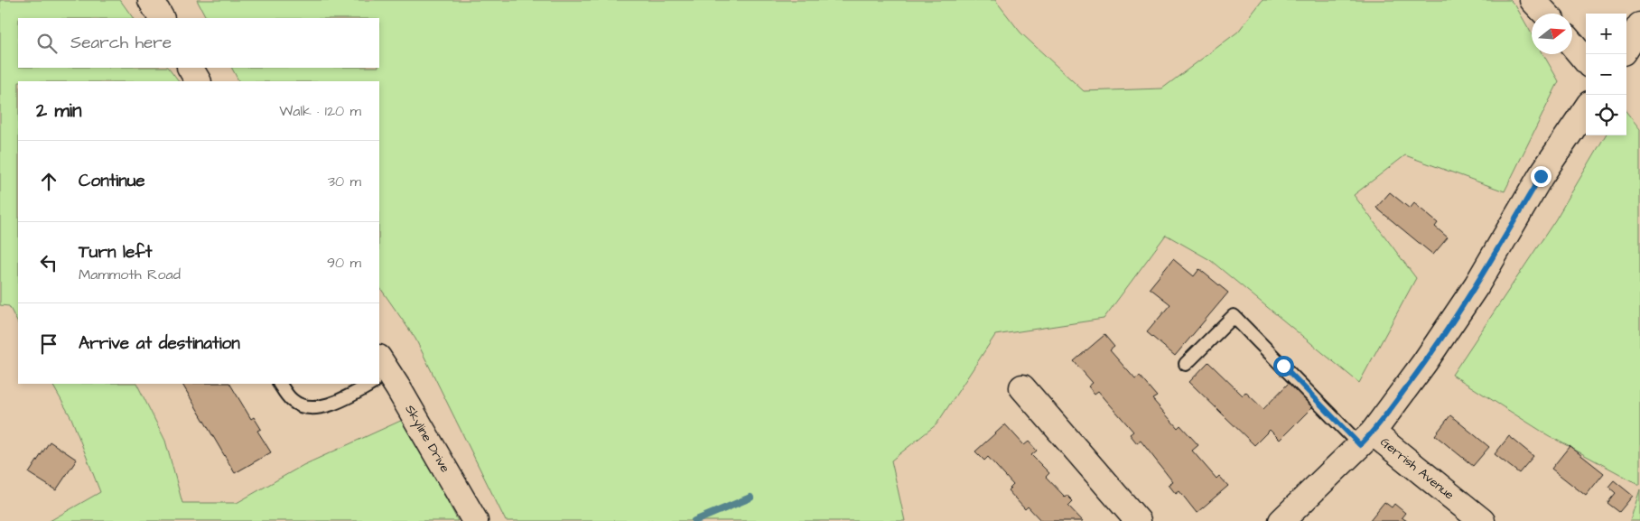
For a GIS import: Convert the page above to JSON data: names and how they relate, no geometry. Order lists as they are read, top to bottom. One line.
{"streets":{"street":["Skyline Drive","Gerrish Avenue"]},"north":"right","page":{"map_buttons":["+","−"],"search":"Search here","heading":["2 min","Walk · 120 m"],"list":[["Continue","30 m"],["Turn left","Mammoth Road","90 m"],"Arrive at destination"]}}
